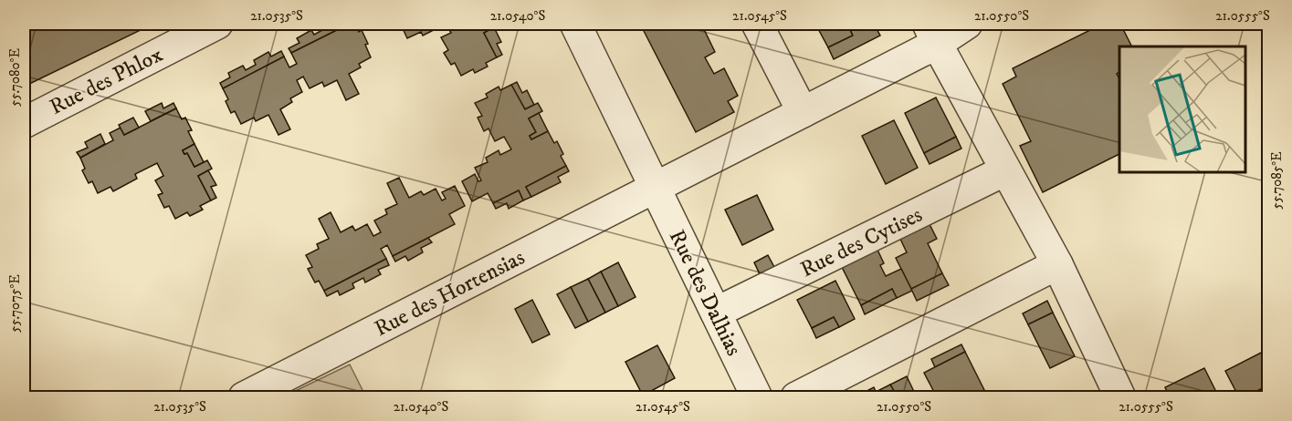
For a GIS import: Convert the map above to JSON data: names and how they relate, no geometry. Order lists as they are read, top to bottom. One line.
{"streets":{"street":["Rue des Phlox","Rue des Cytises","Rue des Hortensias","Rue des Dalhias"]},"crossings":[["Rue des Cytises","Rue des Dalhias"],["Rue des Hortensias","Rue des Dalhias"]],"coordinates":["21.0535°S","21.0540°S","21.0545°S","21.0550°S","21.0555°S","55.7080°E","55.7085°E","55.7075°E"]}
